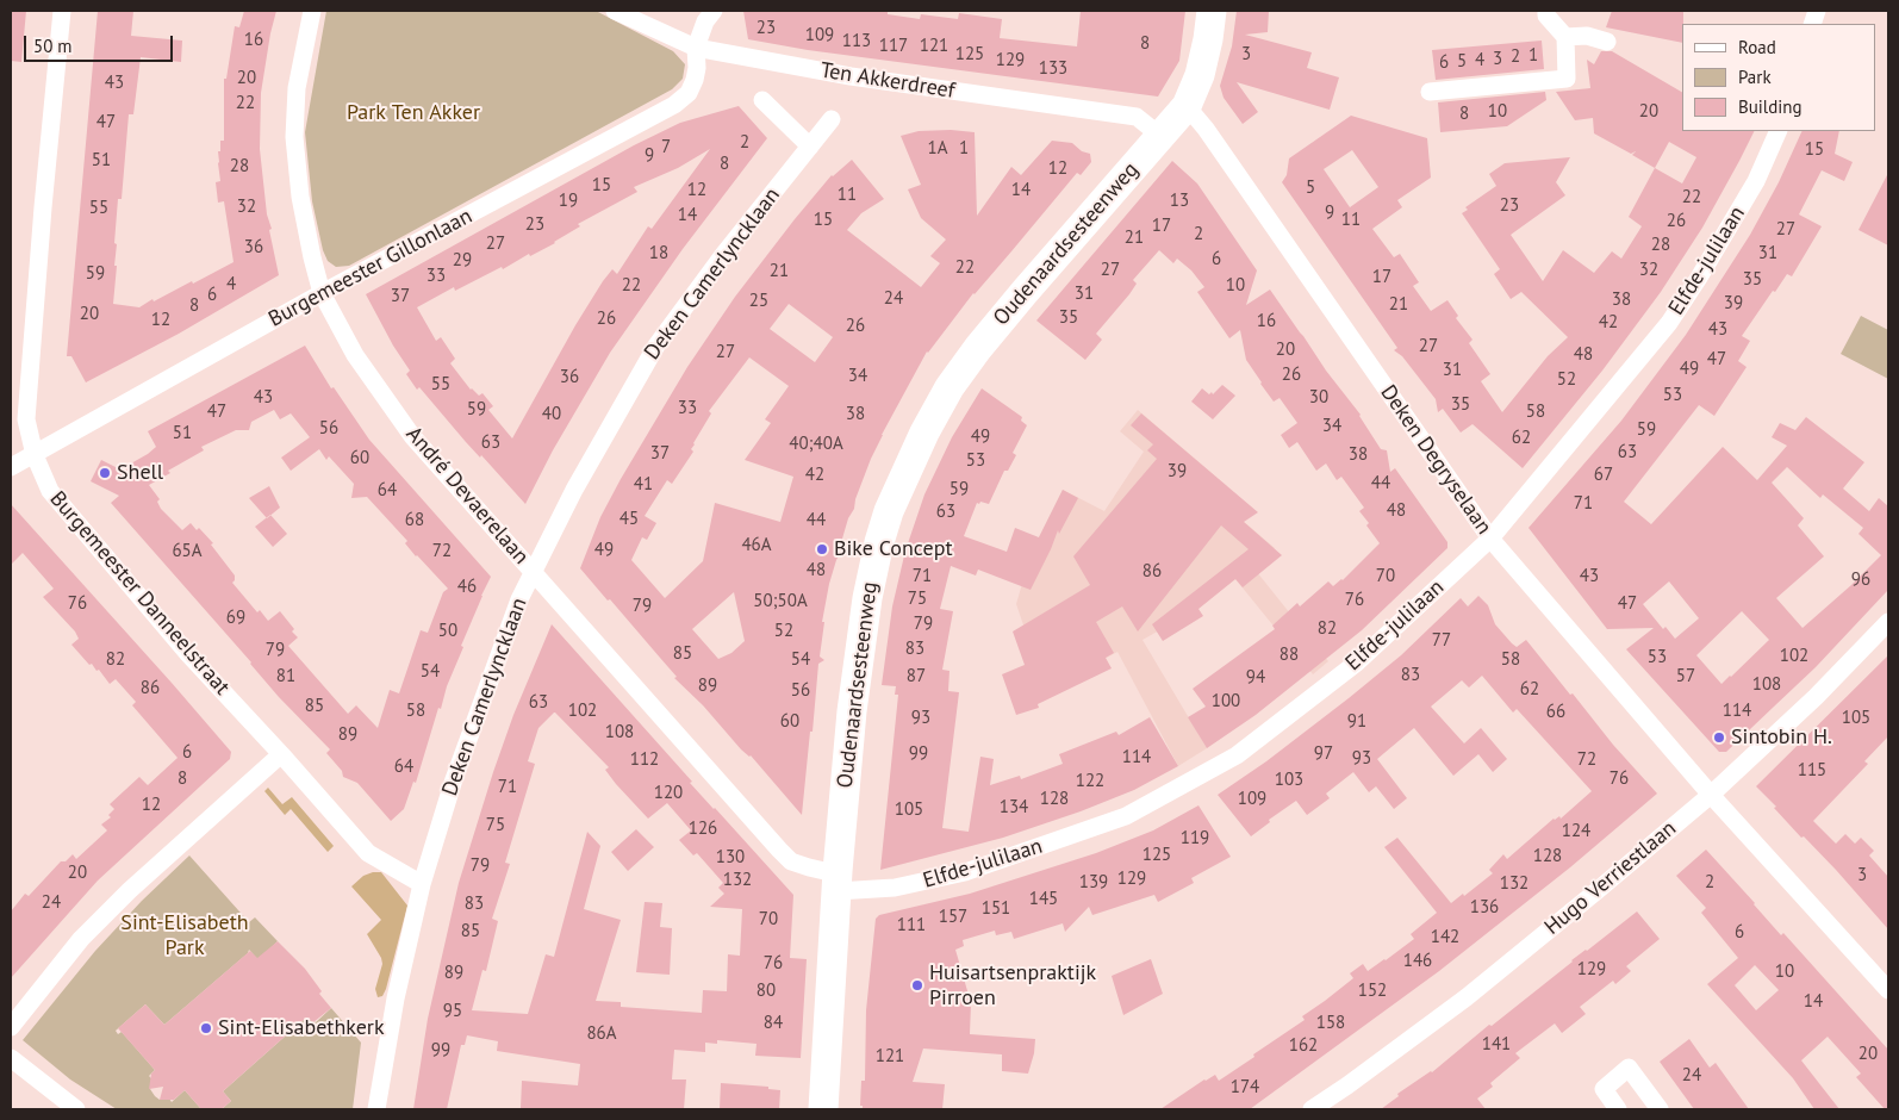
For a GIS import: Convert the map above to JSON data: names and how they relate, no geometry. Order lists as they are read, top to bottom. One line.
{"streets":{"main road":["Oudenaardsesteenweg"],"street":["Ten Akkerdreef","Elfde-julilaan","Burgemeester Gillonlaan","Deken Camerlyncklaan","Deken Degryselaan","André Devaerelaan","Burgemeester Danneelstraat","Hugo Verriestlaan"]},"crossings":[["Ten Akkerdreef","Oudenaardsesteenweg"],["Ten Akkerdreef","Burgemeester Gillonlaan"],["Oudenaardsesteenweg","Elfde-julilaan"],["Oudenaardsesteenweg","Deken Degryselaan"],["Oudenaardsesteenweg","André Devaerelaan"],["Elfde-julilaan","Deken Degryselaan"],["Elfde-julilaan","André Devaerelaan"],["Burgemeester Gillonlaan","André Devaerelaan"],["Burgemeester Gillonlaan","Burgemeester Danneelstraat"],["Deken Camerlyncklaan","André Devaerelaan"],["Deken Camerlyncklaan","Burgemeester Danneelstraat"],["Deken Degryselaan","Hugo Verriestlaan"]],"parks":["Park Ten Akker","Sint-Elisabeth Park"],"places":["Shell","Bike Concept","Sintobin H.","Huisartsenpraktijk Pirroen","Sint-Elisabethkerk"],"house_numbers":["23","109","16","113","8","117","121","125","3","1","2","3","129","4","5","6","133","20","43","22","10","20","8","47","2","7","1A","1","15","9","51","8","28","12","15","5","12","14","11","22","19","13","23","32","55","9","14","15","11","26","23","17","27","2","21","27","28","36","18","31","6","29","22","27","32","21","59","33","17","35","4","22","10","31","6","37","24","38","25","39","21","8","20","35","26","12","16","42","26","43","27","20","27","48","47","49","31","26","34","36","52","55","53","43","30","35","33","59","47","58","40","38","34","56","59","51","49","62","63","40;40A","63","37","38","60","53","39","42","67","44","41","59","64","71","48","63","45","68","44","46A","49","65A","72","48","86","71","70","43","96","46","75","76","50;50A","76","47","79","69","79","82","50","52","77","83","79","85","88","102","53","82","54","58","54","83","81","87","57","94","108","89","86","62","56","100","63","85","58","102","114","66","93","105","60","91","108","89","6","99","97","114","93","112","72","64","115","8","76","103","122","71","120","128","109","12","134","105","75","126","124","119","125","128","130","79","20","3","129","132","139","2","132","145","24","83","136","151","157","70","111","85","6","142","146","76","129","10","89","80","152","14","95","84","158","86A","141","162","99","20","121","24","174"],"legend":["Road","Park","Building"],"scale_bar":"50 m"}
